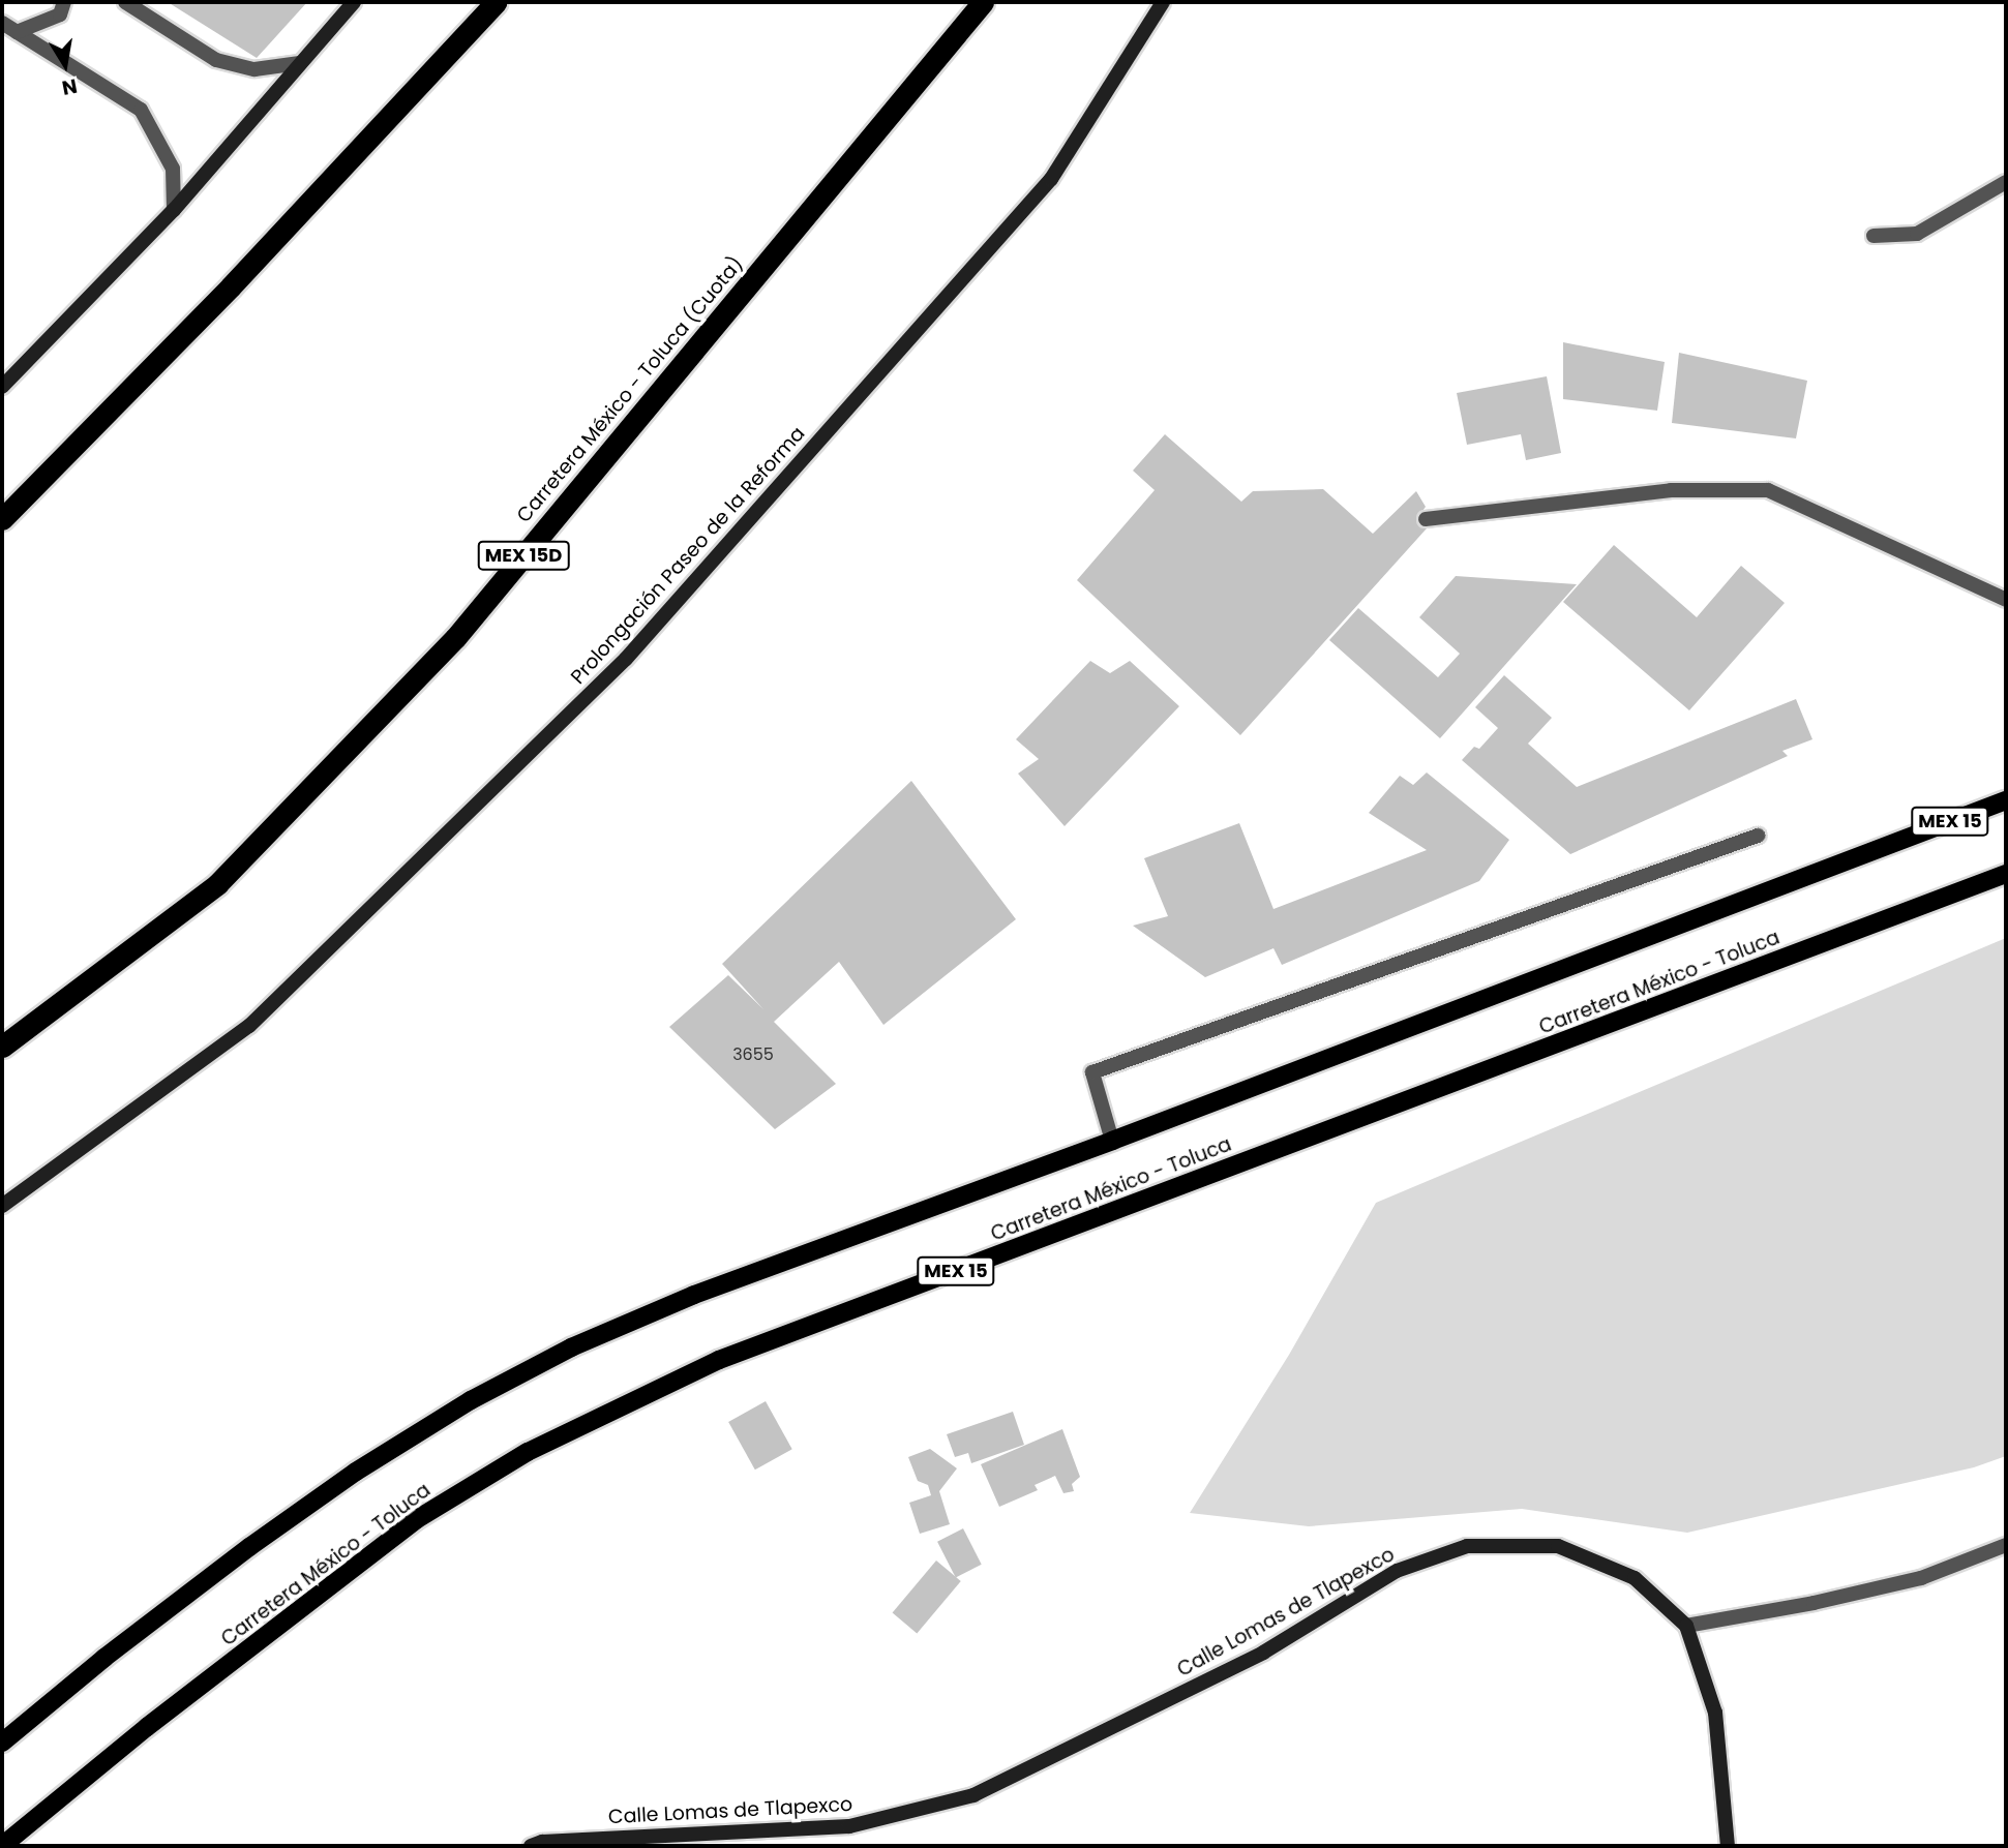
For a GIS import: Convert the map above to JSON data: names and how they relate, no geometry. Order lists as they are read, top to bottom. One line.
{"streets":{"highway":["Carretera México - Toluca (Cuota)","MEX 15D"],"main road":["Prolongación Paseo de la Reforma","MEX 15","Carretera México - Toluca","Calle Lomas de Tlapexco"]},"house_numbers":["3655"],"north":"bottom"}
